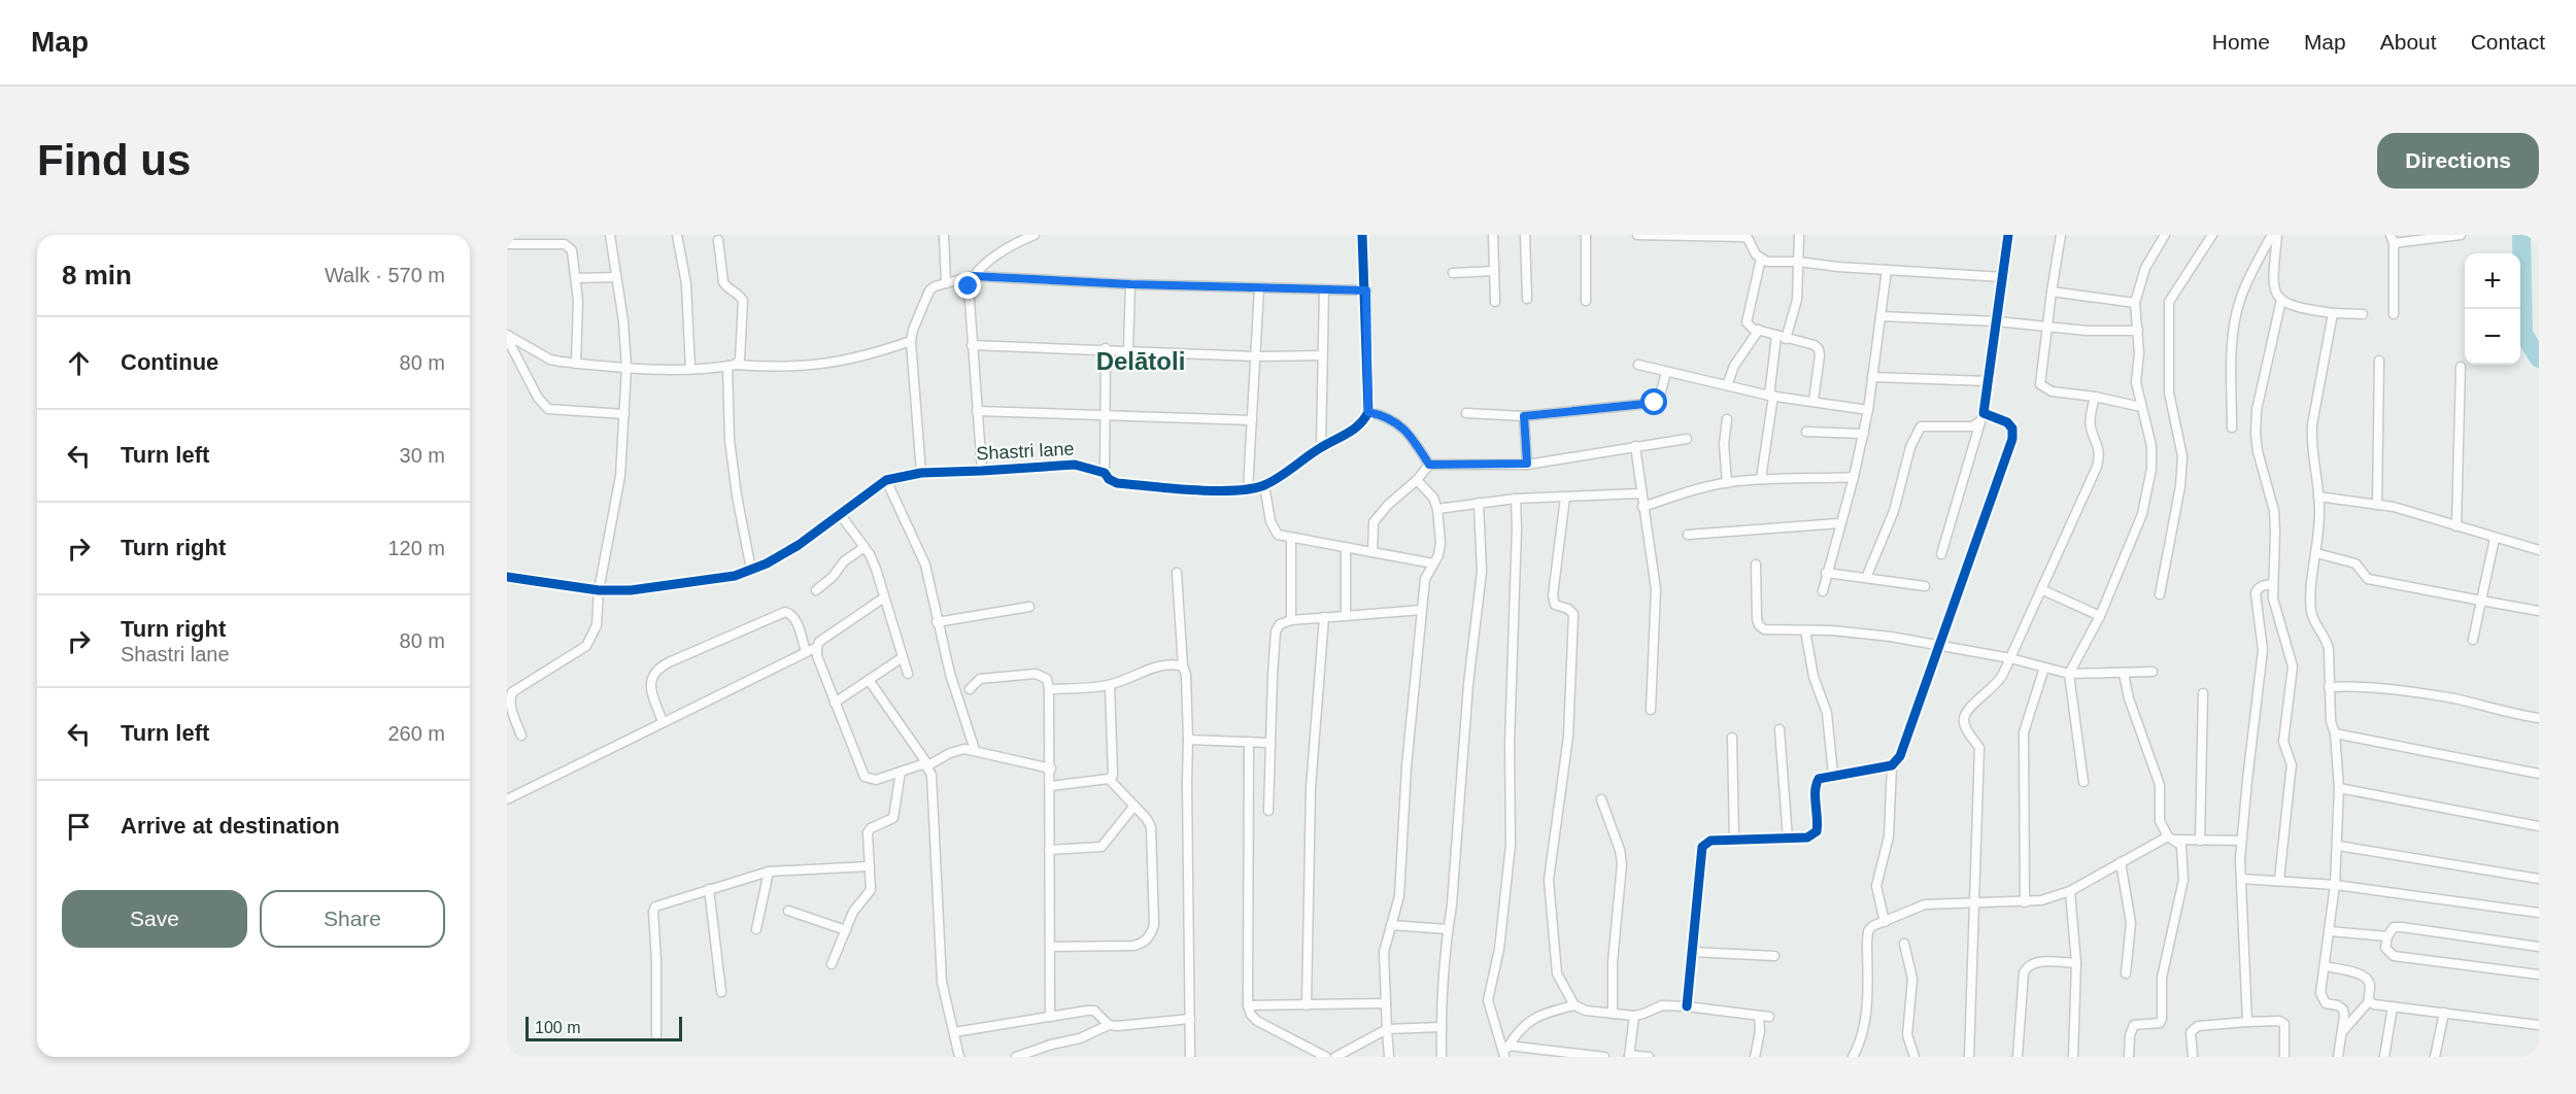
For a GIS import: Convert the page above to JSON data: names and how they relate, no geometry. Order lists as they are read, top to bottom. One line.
{"streets":{"street":["Shastri lane"]},"districts":["Delātoli"],"scale_bar":"100 m","page":{"header":"Map","nav":["Home","Map","About","Contact"],"buttons":["Directions",["Save","Share"]],"title":"Find us","heading":["8 min","Walk · 570 m"],"map_buttons":["+","−"],"list":[["Continue","80 m"],["Turn left","30 m"],["Turn right","120 m"],["Turn right","Shastri lane","80 m"],["Turn left","260 m"],"Arrive at destination"],"scale":"100 m"}}
